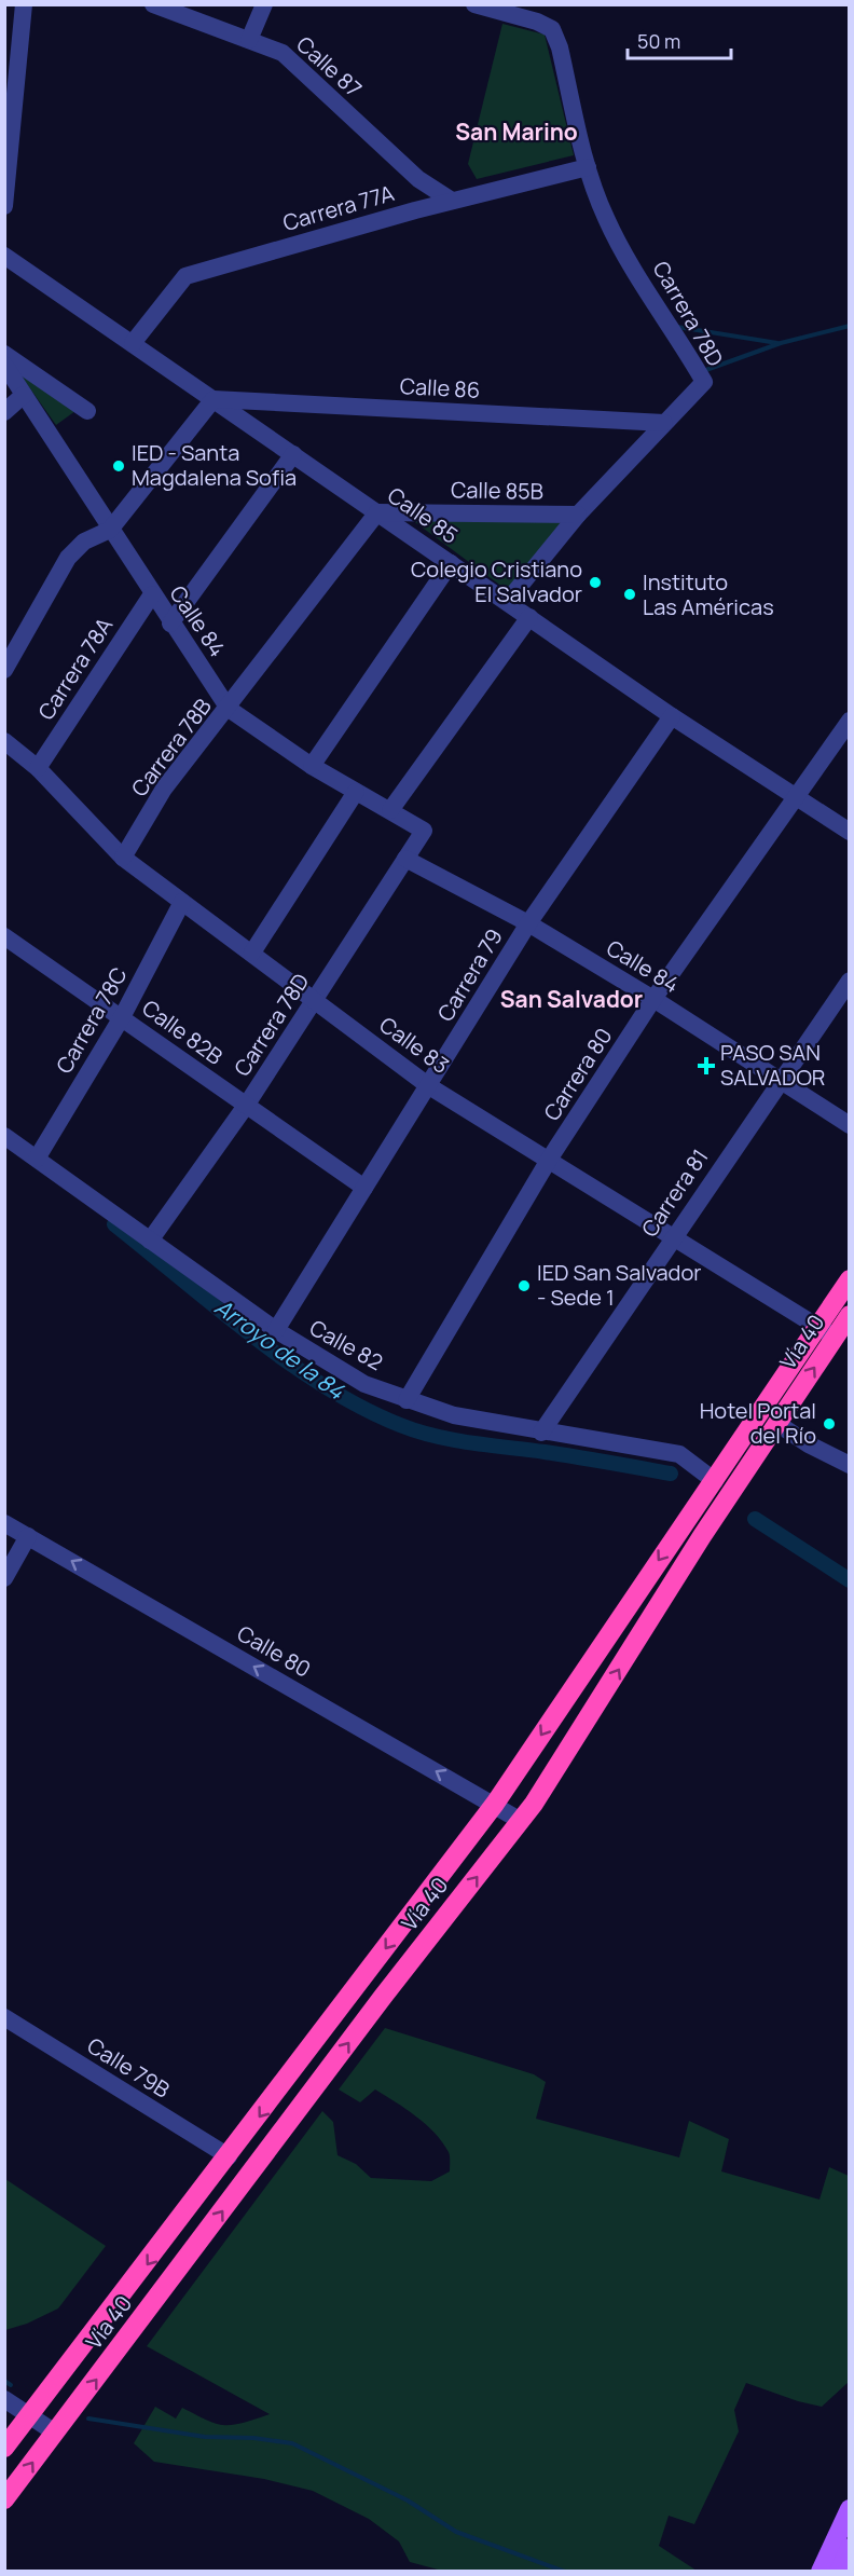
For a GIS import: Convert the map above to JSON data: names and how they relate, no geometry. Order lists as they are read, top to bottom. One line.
{"streets":{"highway":["Vía 40"],"street":["Calle 87","Carrera 77A","Carrera 78D","Calle 86","Calle 85B","Calle 85","Calle 84","Carrera 78A","Carrera 78B","Carrera 79","Carrera 78C","Calle 82B","Calle 83","Carrera 80","Carrera 81","Calle 82","Calle 80","Calle 79B"]},"crossings":[["Calle 87","Carrera 77A"],["Carrera 77A","Carrera 78D"],["Carrera 77A","Calle 85"],["Carrera 78D","Calle 86"],["Carrera 78D","Calle 85B"],["Carrera 78D","Calle 85"],["Carrera 78D","Calle 84"],["Carrera 78D","Calle 82B"],["Carrera 78D","Calle 83"],["Carrera 78D","Calle 82"],["Calle 86","Calle 85"],["Calle 85B","Calle 85"],["Calle 85B","Carrera 78B"],["Calle 85","Carrera 78B"],["Calle 85","Carrera 79"],["Calle 85","Carrera 80"],["Calle 84","Carrera 78A"],["Calle 84","Carrera 78B"],["Calle 84","Carrera 79"],["Calle 84","Carrera 80"],["Calle 84","Carrera 81"],["Carrera 78A","Calle 83"],["Carrera 78B","Calle 83"],["Carrera 79","Calle 82B"],["Carrera 79","Calle 83"],["Carrera 79","Calle 82"],["Carrera 78C","Calle 82B"],["Carrera 78C","Calle 83"],["Carrera 78C","Calle 82"],["Calle 83","Carrera 80"],["Calle 83","Carrera 81"],["Calle 83","Vía 40"],["Carrera 80","Calle 82"],["Carrera 81","Calle 82"],["Vía 40","Calle 82"],["Vía 40","Calle 80"],["Vía 40","Calle 79B"]],"one_way":["Calle 80"],"districts":["San Marino","San Salvador"],"water":["Arroyo de la 84"],"places":{"other":["IED - Santa Magdalena Sofia","Colegio Cristiano El Salvador","Instituto Las Américas","IED San Salvador - Sede 1","Hotel Portal del Río"],"health":["PASO SAN SALVADOR"]},"scale_bar":"50 m"}
